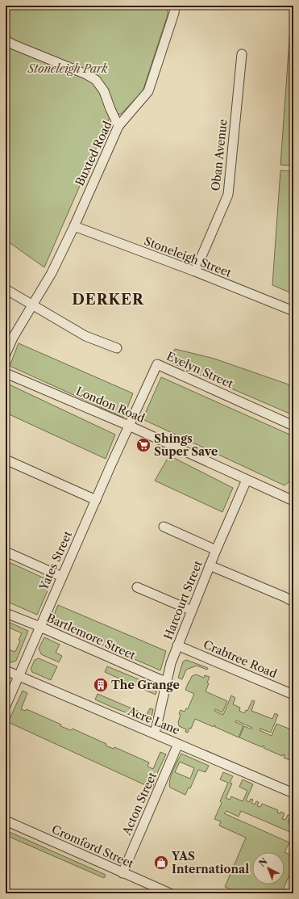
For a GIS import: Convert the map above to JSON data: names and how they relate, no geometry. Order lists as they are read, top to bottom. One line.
{"streets":{"street":["Buxted Road","Oban Avenue","Stoneleigh Street","Evelyn Street","London Road","Yates Street","Harcourt Street","Bartlemore Street","Crabtree Road","Acre Lane","Acton Street","Cromford Street"]},"crossings":[["Buxted Road","Stoneleigh Street"],["Oban Avenue","Stoneleigh Street"],["Evelyn Street","London Road"],["Evelyn Street","Yates Street"],["London Road","Yates Street"],["London Road","Harcourt Street"],["Yates Street","Bartlemore Street"],["Yates Street","Acre Lane"],["Harcourt Street","Bartlemore Street"],["Harcourt Street","Crabtree Road"],["Harcourt Street","Acre Lane"],["Acre Lane","Acton Street"],["Acton Street","Cromford Street"]],"districts":["DERKER"],"parks":["Stoneleigh Park"],"places":{"supermarket":["Shings Super Save"],"building":["The Grange"],"shop":["YAS International"]},"north":"top left"}
